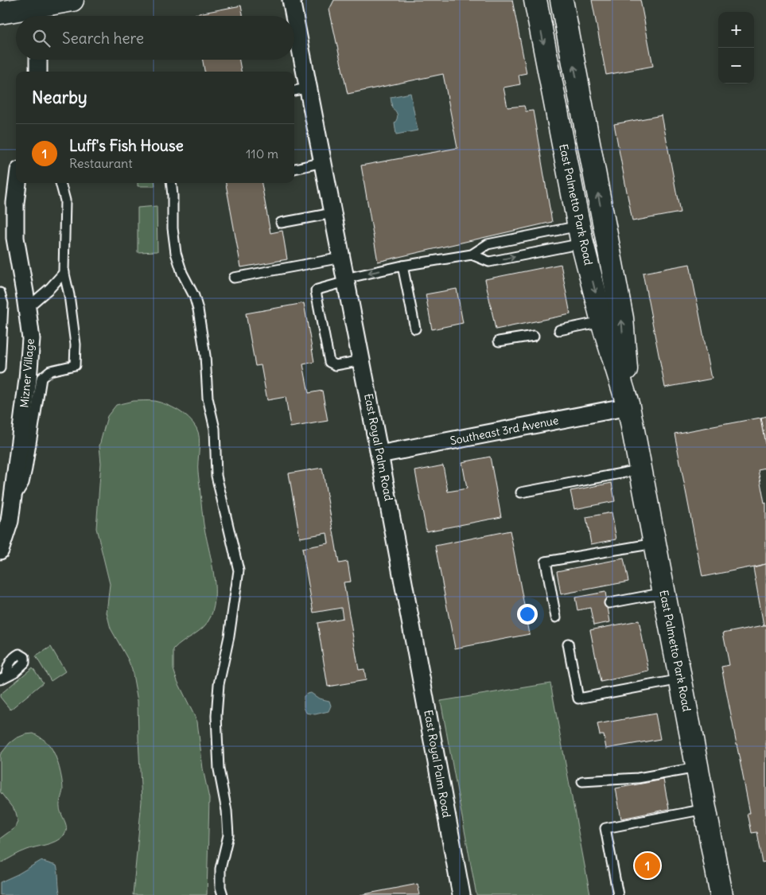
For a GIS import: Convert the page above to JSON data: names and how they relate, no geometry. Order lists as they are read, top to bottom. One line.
{"streets":{"main road":["East Palmetto Park Road"],"street":["Mizner Village","Southeast 3rd Avenue","East Royal Palm Road"]},"crossings":[["East Palmetto Park Road","Southeast 3rd Avenue"],["Southeast 3rd Avenue","East Royal Palm Road"]],"page":{"map_buttons":["+","−"],"search":"Search here","heading":"Nearby","list":[{"mark":"1","name":"Luff's Fish House","note":"Restaurant","value":"110 m"}],"pins":"1"}}
